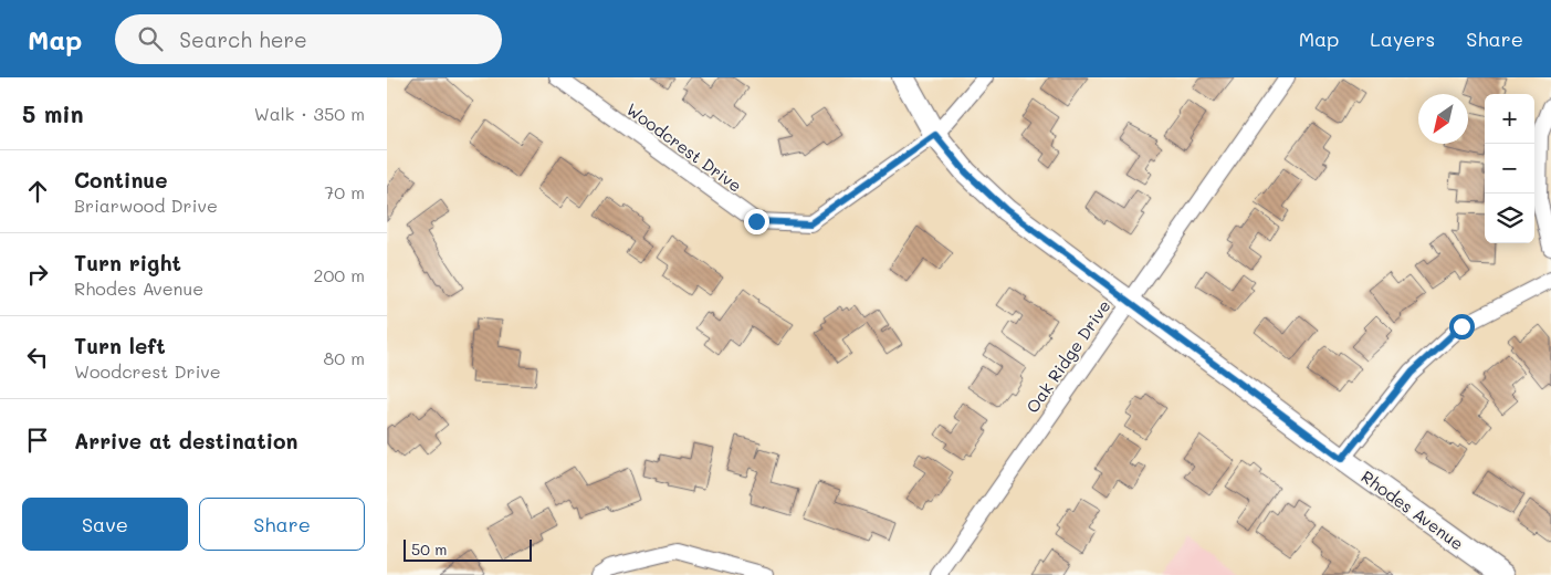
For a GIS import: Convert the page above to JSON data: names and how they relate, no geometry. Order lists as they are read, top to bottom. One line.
{"streets":{"main road":["Rhodes Avenue"],"street":["Woodcrest Drive","Oak Ridge Drive"]},"crossings":[["Woodcrest Drive","Rhodes Avenue"],["Oak Ridge Drive","Rhodes Avenue"]],"scale_bar":"50 m","north":"bottom left","page":{"header":"Map","search":"Search here","nav":["Map","Layers","Share"],"heading":["5 min","Walk · 350 m"],"map_buttons":["+","−"],"list":[["Continue","Briarwood Drive","70 m"],["Turn right","Rhodes Avenue","200 m"],["Turn left","Woodcrest Drive","80 m"],"Arrive at destination"],"buttons":["Save","Share"],"scale":"50 m"}}
